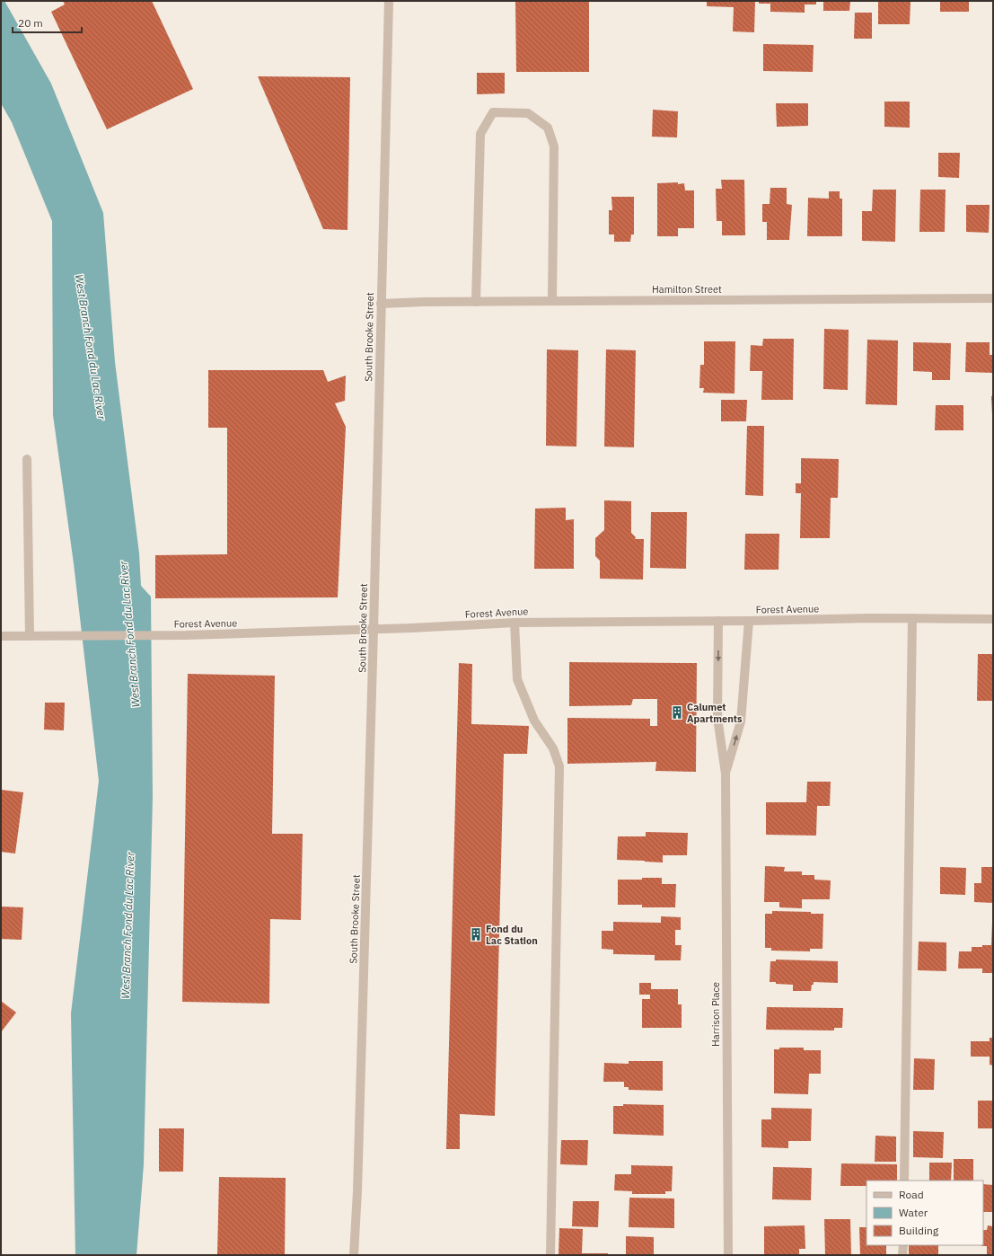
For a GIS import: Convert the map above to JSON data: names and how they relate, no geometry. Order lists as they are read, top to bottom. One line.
{"streets":{"street":["Hamilton Street","South Brooke Street","Forest Avenue","Harrison Place"]},"crossings":[["Hamilton Street","South Brooke Street"],["South Brooke Street","Forest Avenue"],["Forest Avenue","Harrison Place"]],"water":["West Branch Fond du Lac River"],"places":{"building":["Calumet Apartments","Fond du Lac Station"]},"legend":["Road","Water","Building"],"scale_bar":"20 m"}
